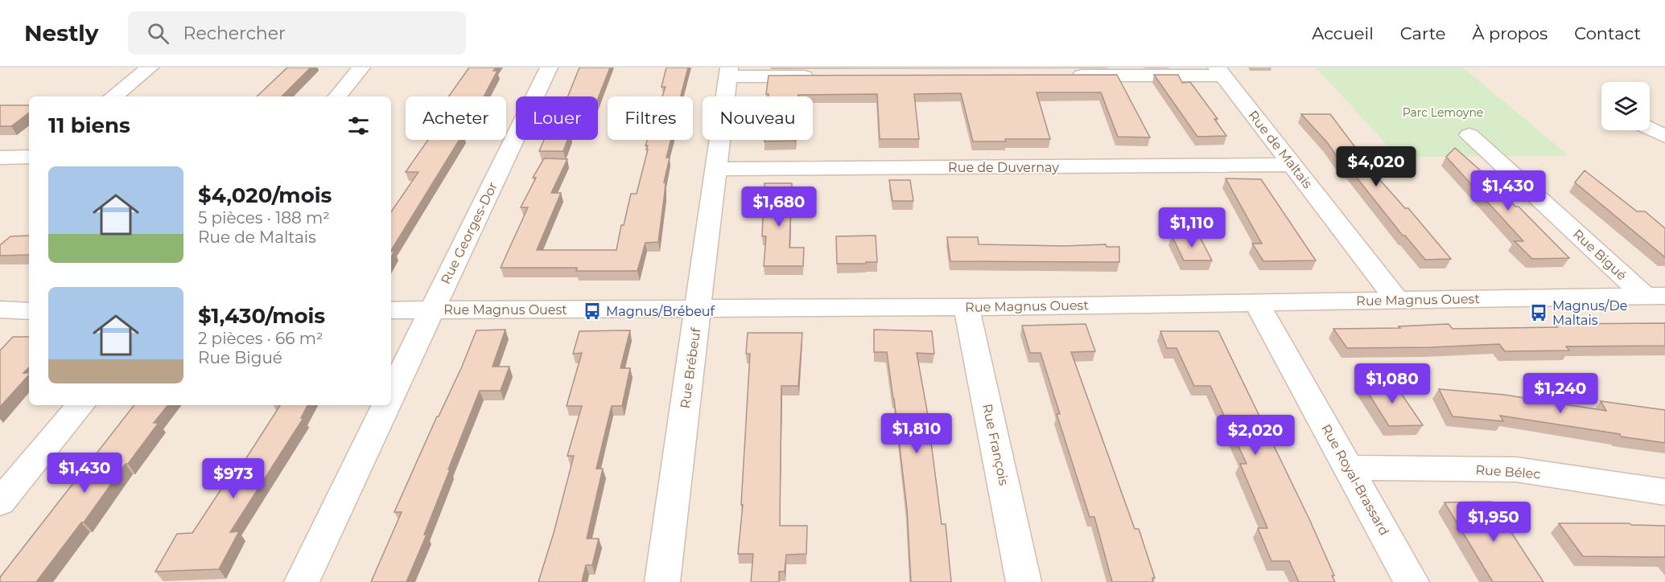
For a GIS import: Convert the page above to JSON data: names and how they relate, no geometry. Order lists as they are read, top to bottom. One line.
{"streets":{"street":["Rue de Maltais","Rue de Duvernay","Rue Georges-Dor","Rue Bigué","Rue Magnus Ouest","Rue Brébeuf","Rue François","Rue Bélec","Rue Royal-Brassard"]},"crossings":[["Rue de Maltais","Rue de Duvernay"],["Rue de Maltais","Rue Magnus Ouest"],["Rue de Duvernay","Rue Brébeuf"],["Rue Georges-Dor","Rue Magnus Ouest"],["Rue Bigué","Rue Magnus Ouest"],["Rue Magnus Ouest","Rue Brébeuf"],["Rue Magnus Ouest","Rue François"],["Rue Magnus Ouest","Rue Royal-Brassard"],["Rue Bélec","Rue Royal-Brassard"]],"parks":["Parc Lemoyne"],"places":{"bus stop":["Magnus/Brébeuf","Magnus/De Maltais"]},"page":{"header":"Nestly","search":"Rechercher","nav":["Accueil","Carte","À propos","Contact"],"chip":["Acheter","Louer","Filtres","Nouveau"],"heading":"11 biens","price":["$4,020","$1,430","$1,680","$1,110","$1,080","$1,240","$1,810","$2,020","$1,430","$973","$1,950"],"list":[{"name":"$4,020/mois","note":"5 pièces · 188 m² · Rue de Maltais"},{"name":"$1,430/mois","note":"2 pièces · 66 m² · Rue Bigué"}]}}
